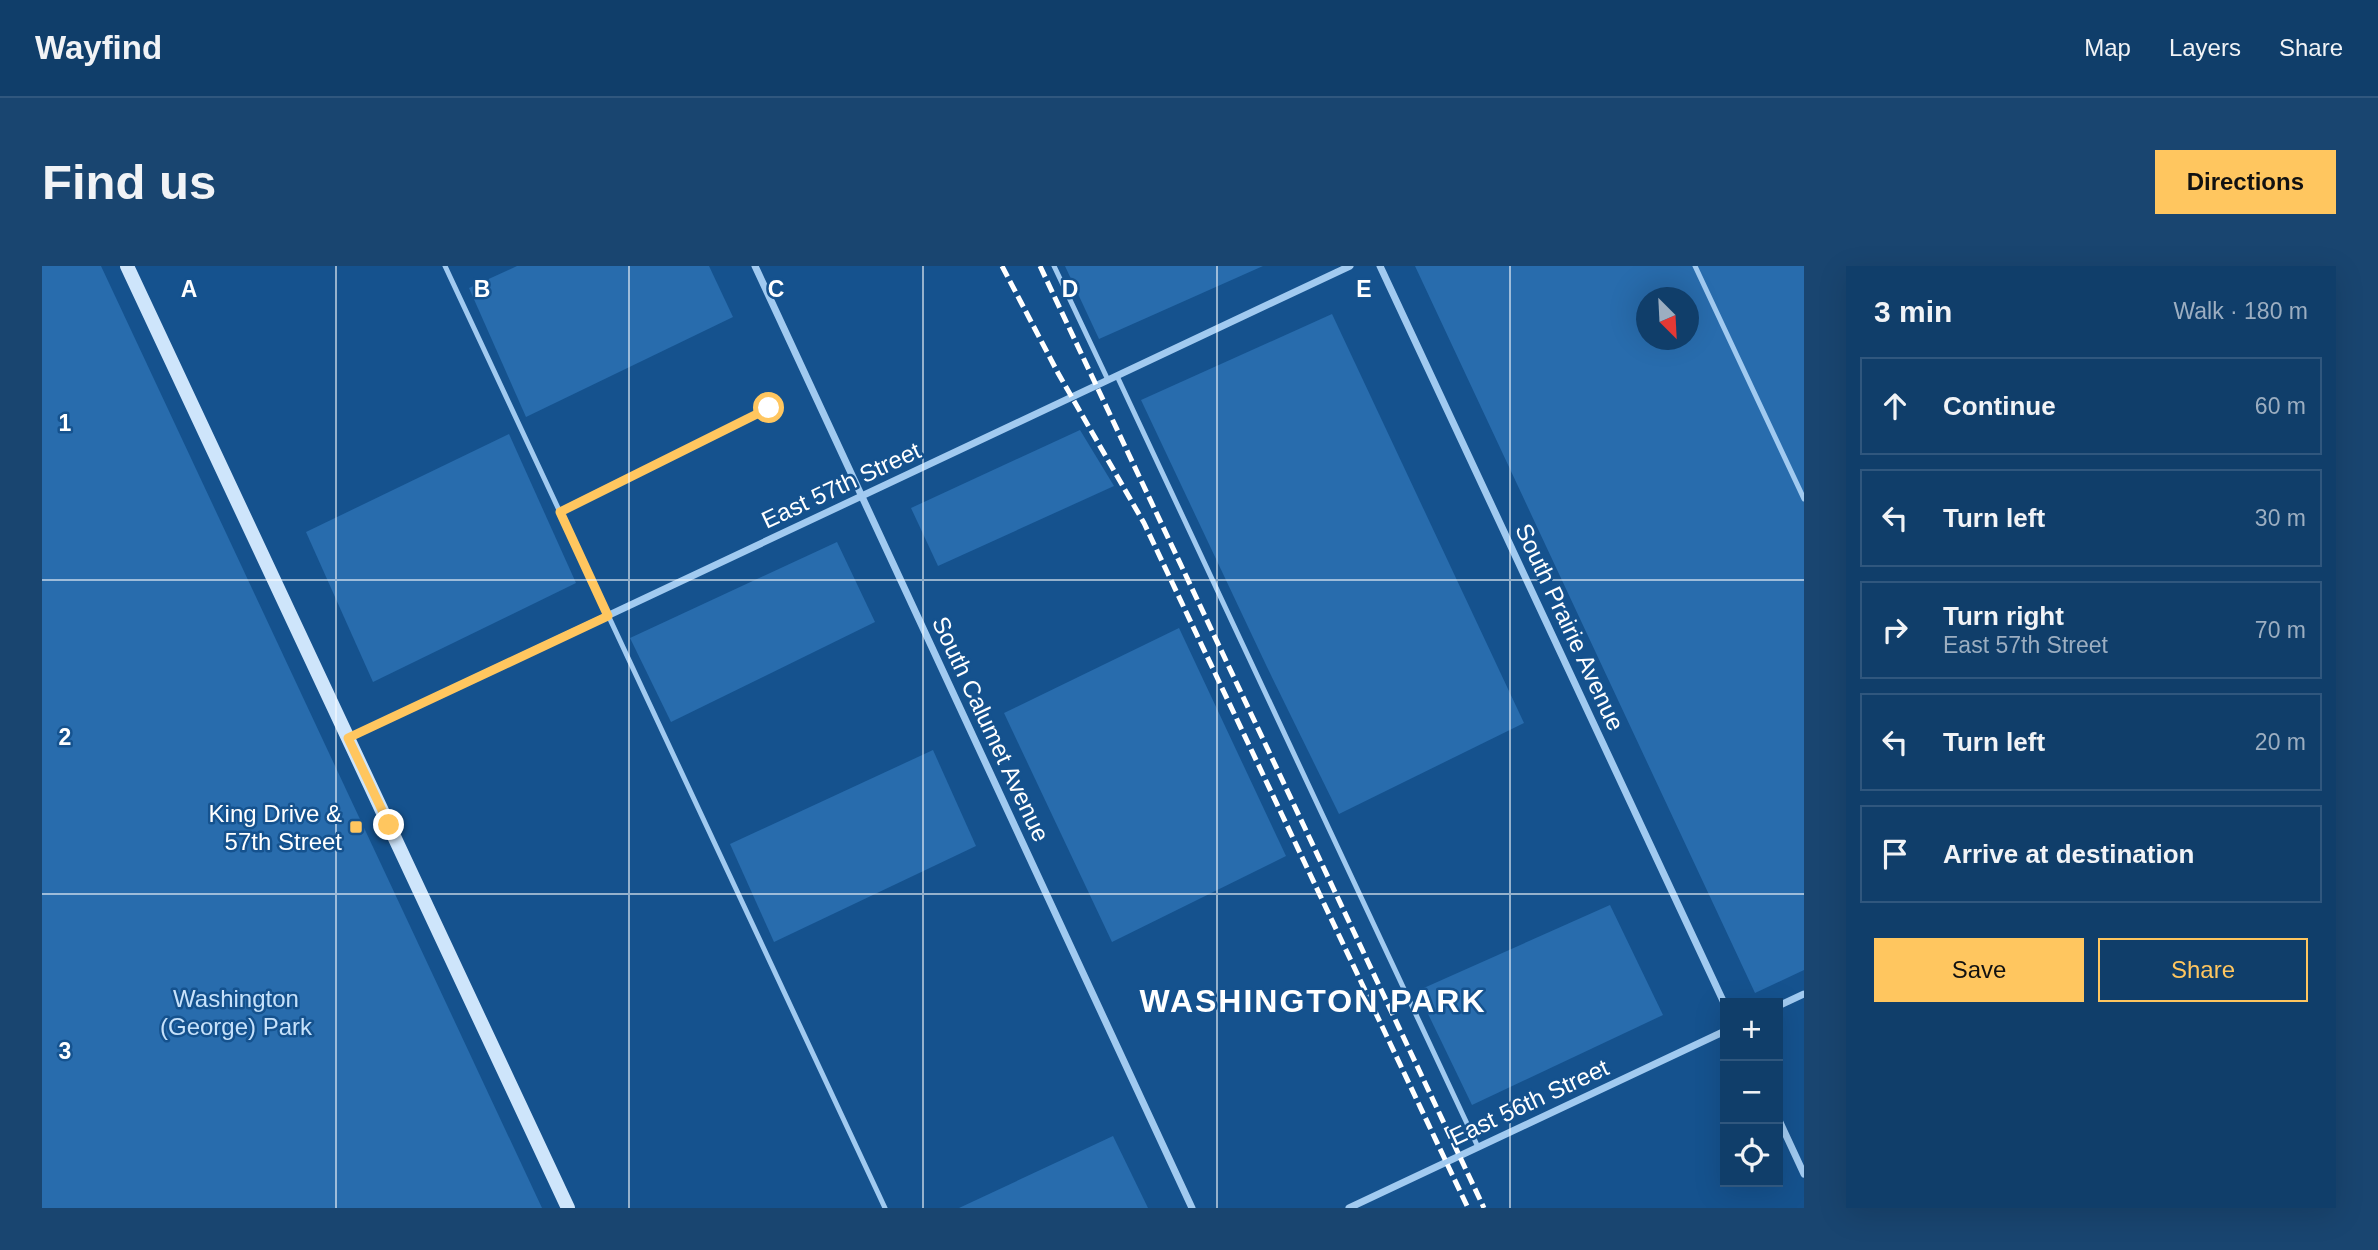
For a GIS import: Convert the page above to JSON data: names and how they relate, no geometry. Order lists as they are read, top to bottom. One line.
{"streets":{"street":["East 57th Street","South Prairie Avenue","South Calumet Avenue","East 56th Street"]},"crossings":[["East 57th Street","South Calumet Avenue"]],"districts":["WASHINGTON PARK"],"parks":["Washington (George) Park"],"places":{"transit":["King Drive & 57th Street"]},"north":"bottom right","page":{"header":"Wayfind","nav":["Map","Layers","Share"],"buttons":["Directions",["Save","Share"]],"title":"Find us","heading":["3 min","Walk · 180 m"],"list":[["Continue","60 m"],["Turn left","30 m"],["Turn right","East 57th Street","70 m"],["Turn left","20 m"],"Arrive at destination"],"map_buttons":["+","−"]},"grid":{"columns":["A","B","C","D","E"],"rows":["1","2","3"]}}
